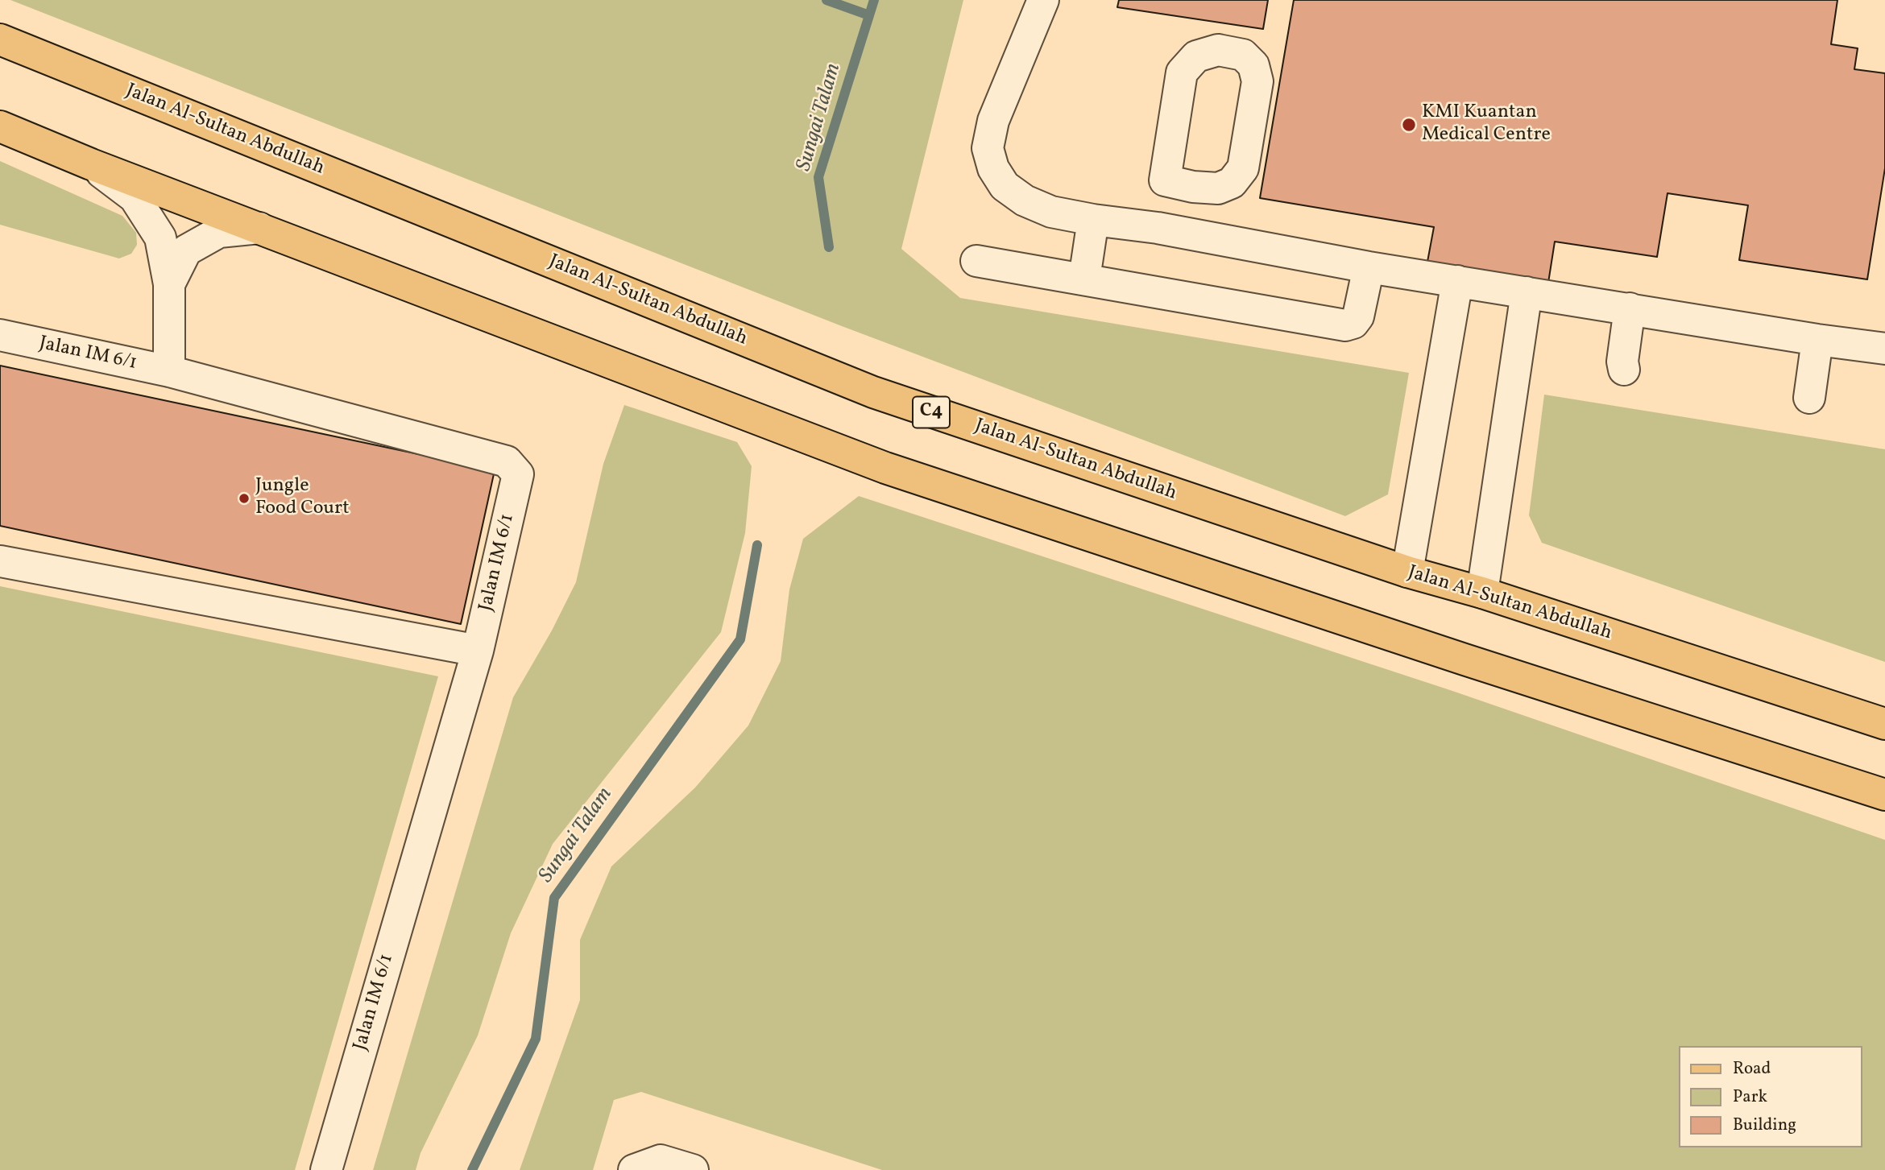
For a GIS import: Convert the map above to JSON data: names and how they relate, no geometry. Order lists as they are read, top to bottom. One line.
{"streets":{"main road":["Jalan Al-Sultan Abdullah","C4"],"street":["Jalan IM 6/1"]},"water":["Sungai Talam"],"places":["KMI Kuantan Medical Centre","Jungle Food Court"],"legend":["Road","Park","Building"]}
